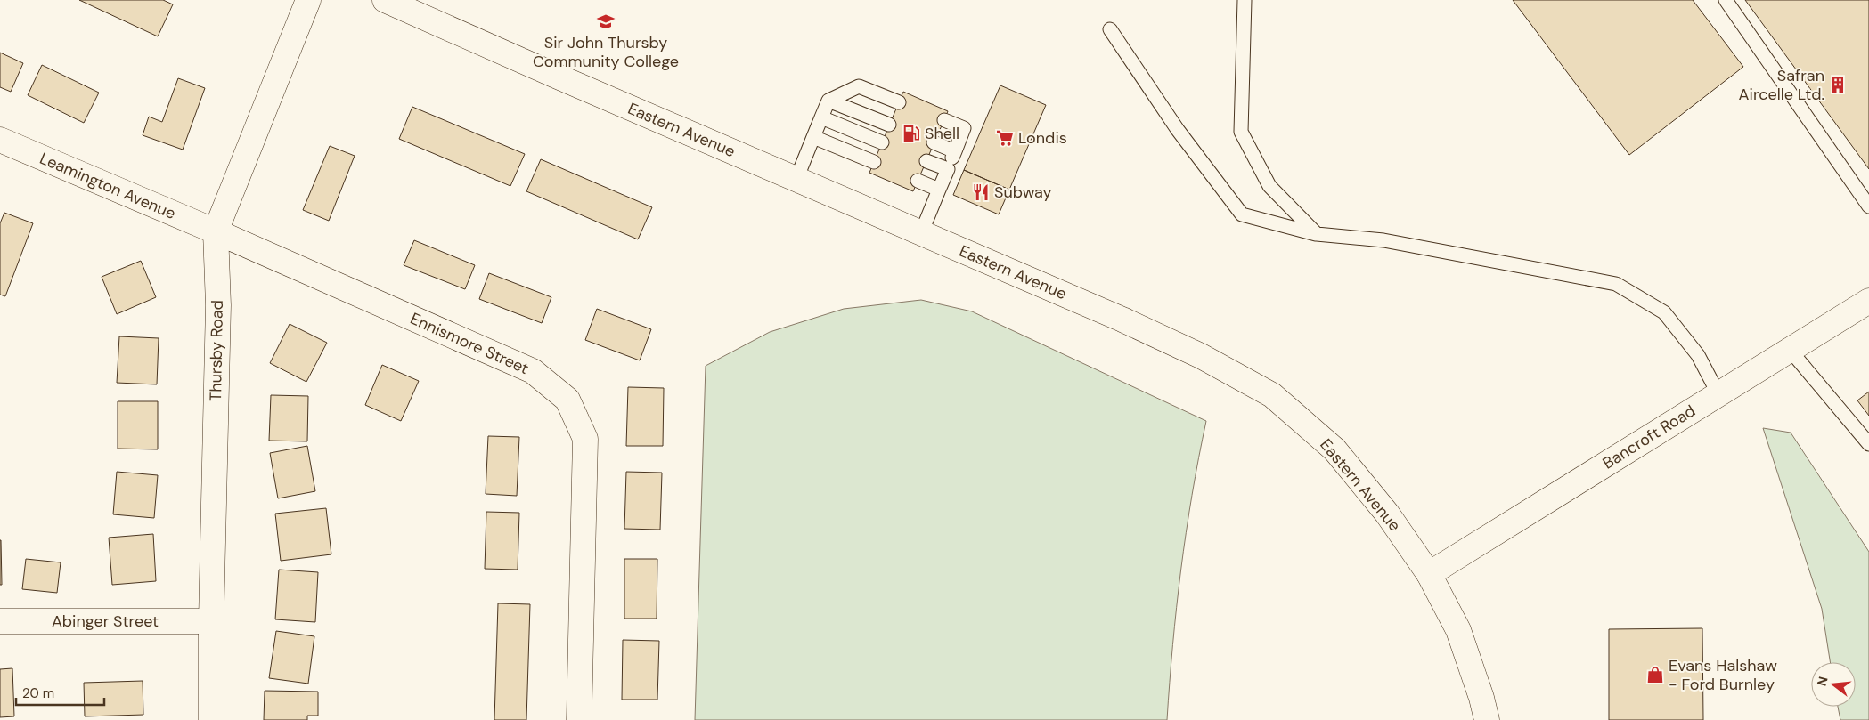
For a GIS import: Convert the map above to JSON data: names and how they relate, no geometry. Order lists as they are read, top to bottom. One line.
{"streets":{"main road":["Eastern Avenue","Leamington Avenue","Ennismore Street","Thursby Road","Bancroft Road","Abinger Street"]},"crossings":[["Eastern Avenue","Bancroft Road"],["Leamington Avenue","Ennismore Street"],["Leamington Avenue","Thursby Road"],["Ennismore Street","Thursby Road"],["Thursby Road","Abinger Street"]],"places":{"school or university":["Sir John Thursby Community College"],"building":["Safran Aircelle Ltd."],"fuel station":["Shell"],"supermarket":["Londis"],"restaurant":["Subway"],"shop":["Evans Halshaw - Ford Burnley"]},"scale_bar":"20 m","north":"left"}
